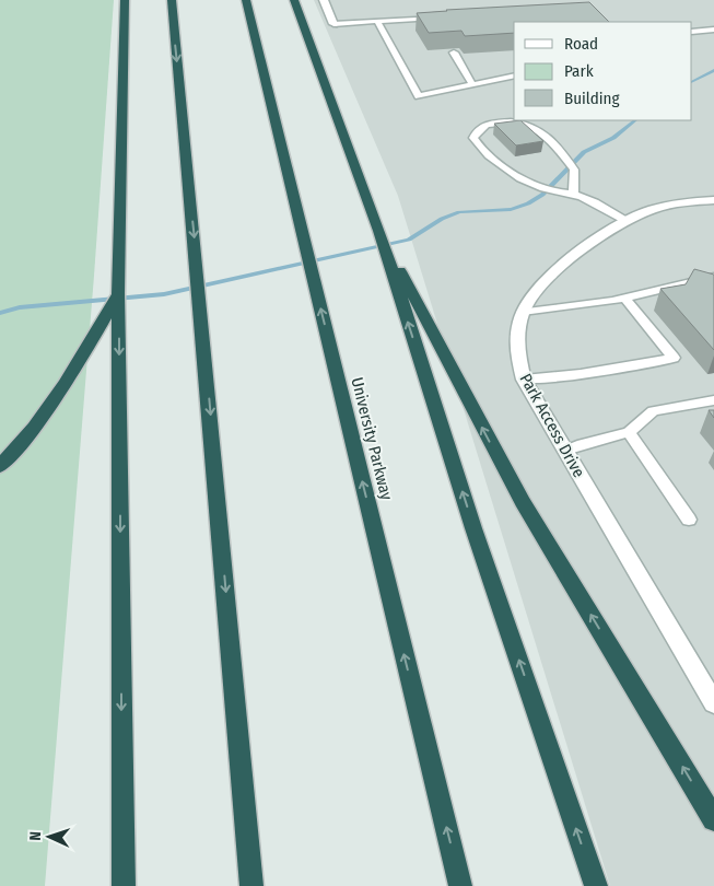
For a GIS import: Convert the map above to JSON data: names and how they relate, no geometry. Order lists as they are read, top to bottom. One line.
{"streets":{"highway":["University Parkway"],"street":["Park Access Drive"]},"legend":["Road","Park","Building"],"north":"left"}
